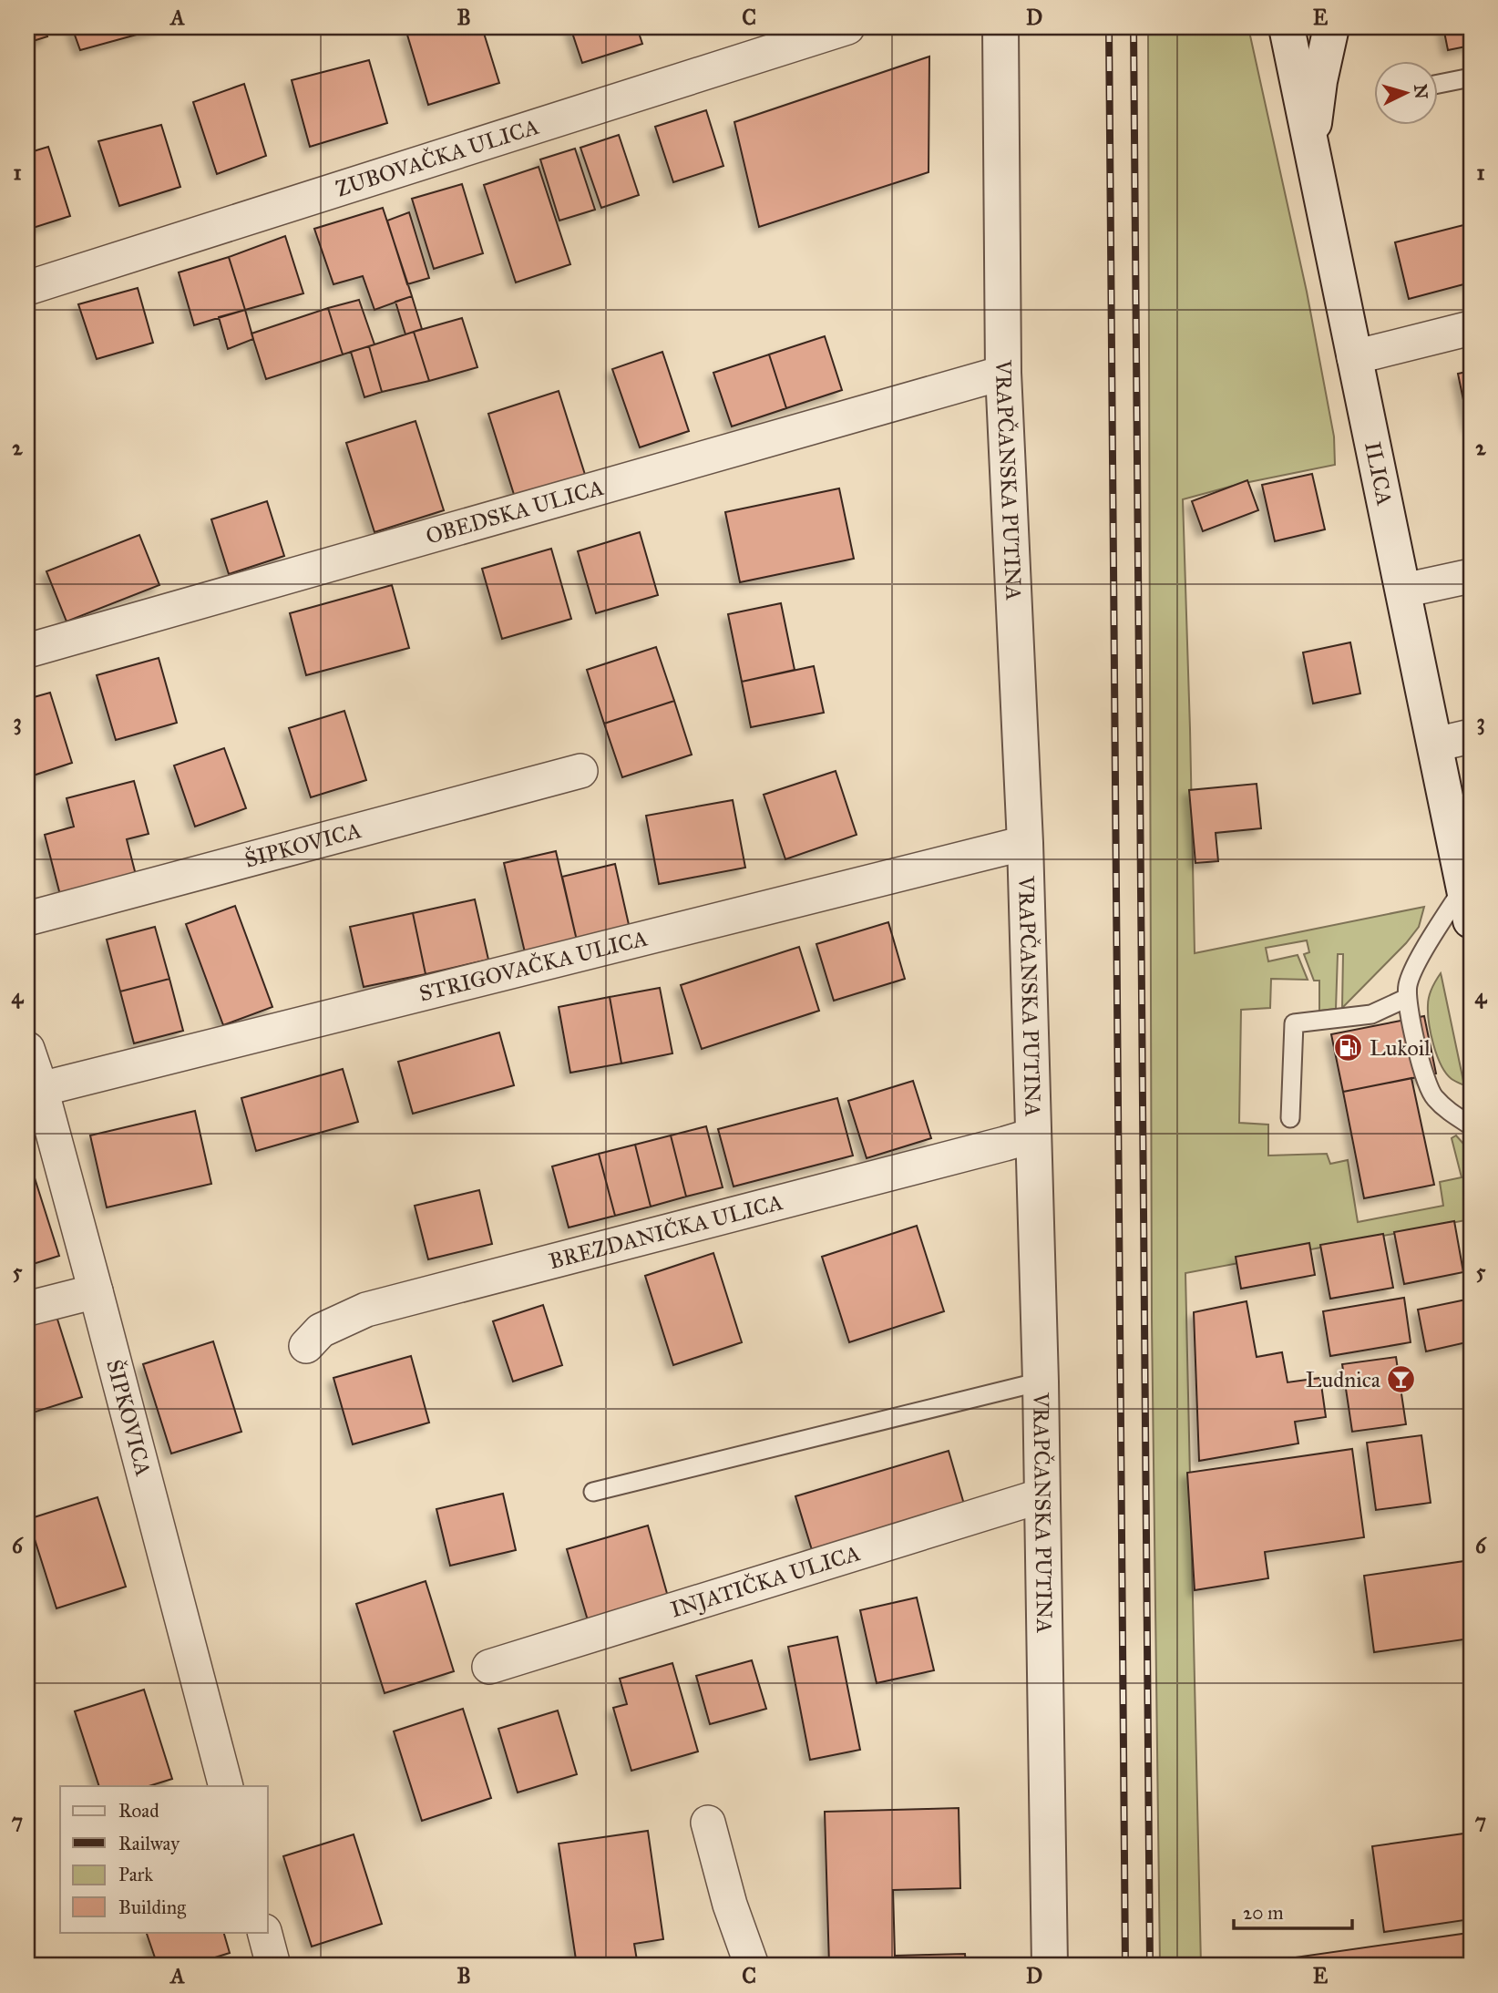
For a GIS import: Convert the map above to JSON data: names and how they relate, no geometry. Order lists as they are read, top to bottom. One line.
{"streets":{"street":["ZUBOVAČKA ULICA","ILICA","VRAPČANSKA PUTINA","OBEDSKA ULICA","ŠIPKOVICA","STRIGOVAČKA ULICA","BREZDANIČKA ULICA","INJATIČKA ULICA"]},"crossings":[["VRAPČANSKA PUTINA","OBEDSKA ULICA"],["VRAPČANSKA PUTINA","STRIGOVAČKA ULICA"],["VRAPČANSKA PUTINA","BREZDANIČKA ULICA"],["VRAPČANSKA PUTINA","INJATIČKA ULICA"],["ŠIPKOVICA","STRIGOVAČKA ULICA"]],"places":{"fuel station":["Lukoil"],"bar":["Ludnica"]},"legend":["Road","Railway","Park","Building"],"scale_bar":"20 m","north":"right","grid":{"columns":["A","B","C","D","E"],"rows":["1","2","3","4","5","6","7"]}}
